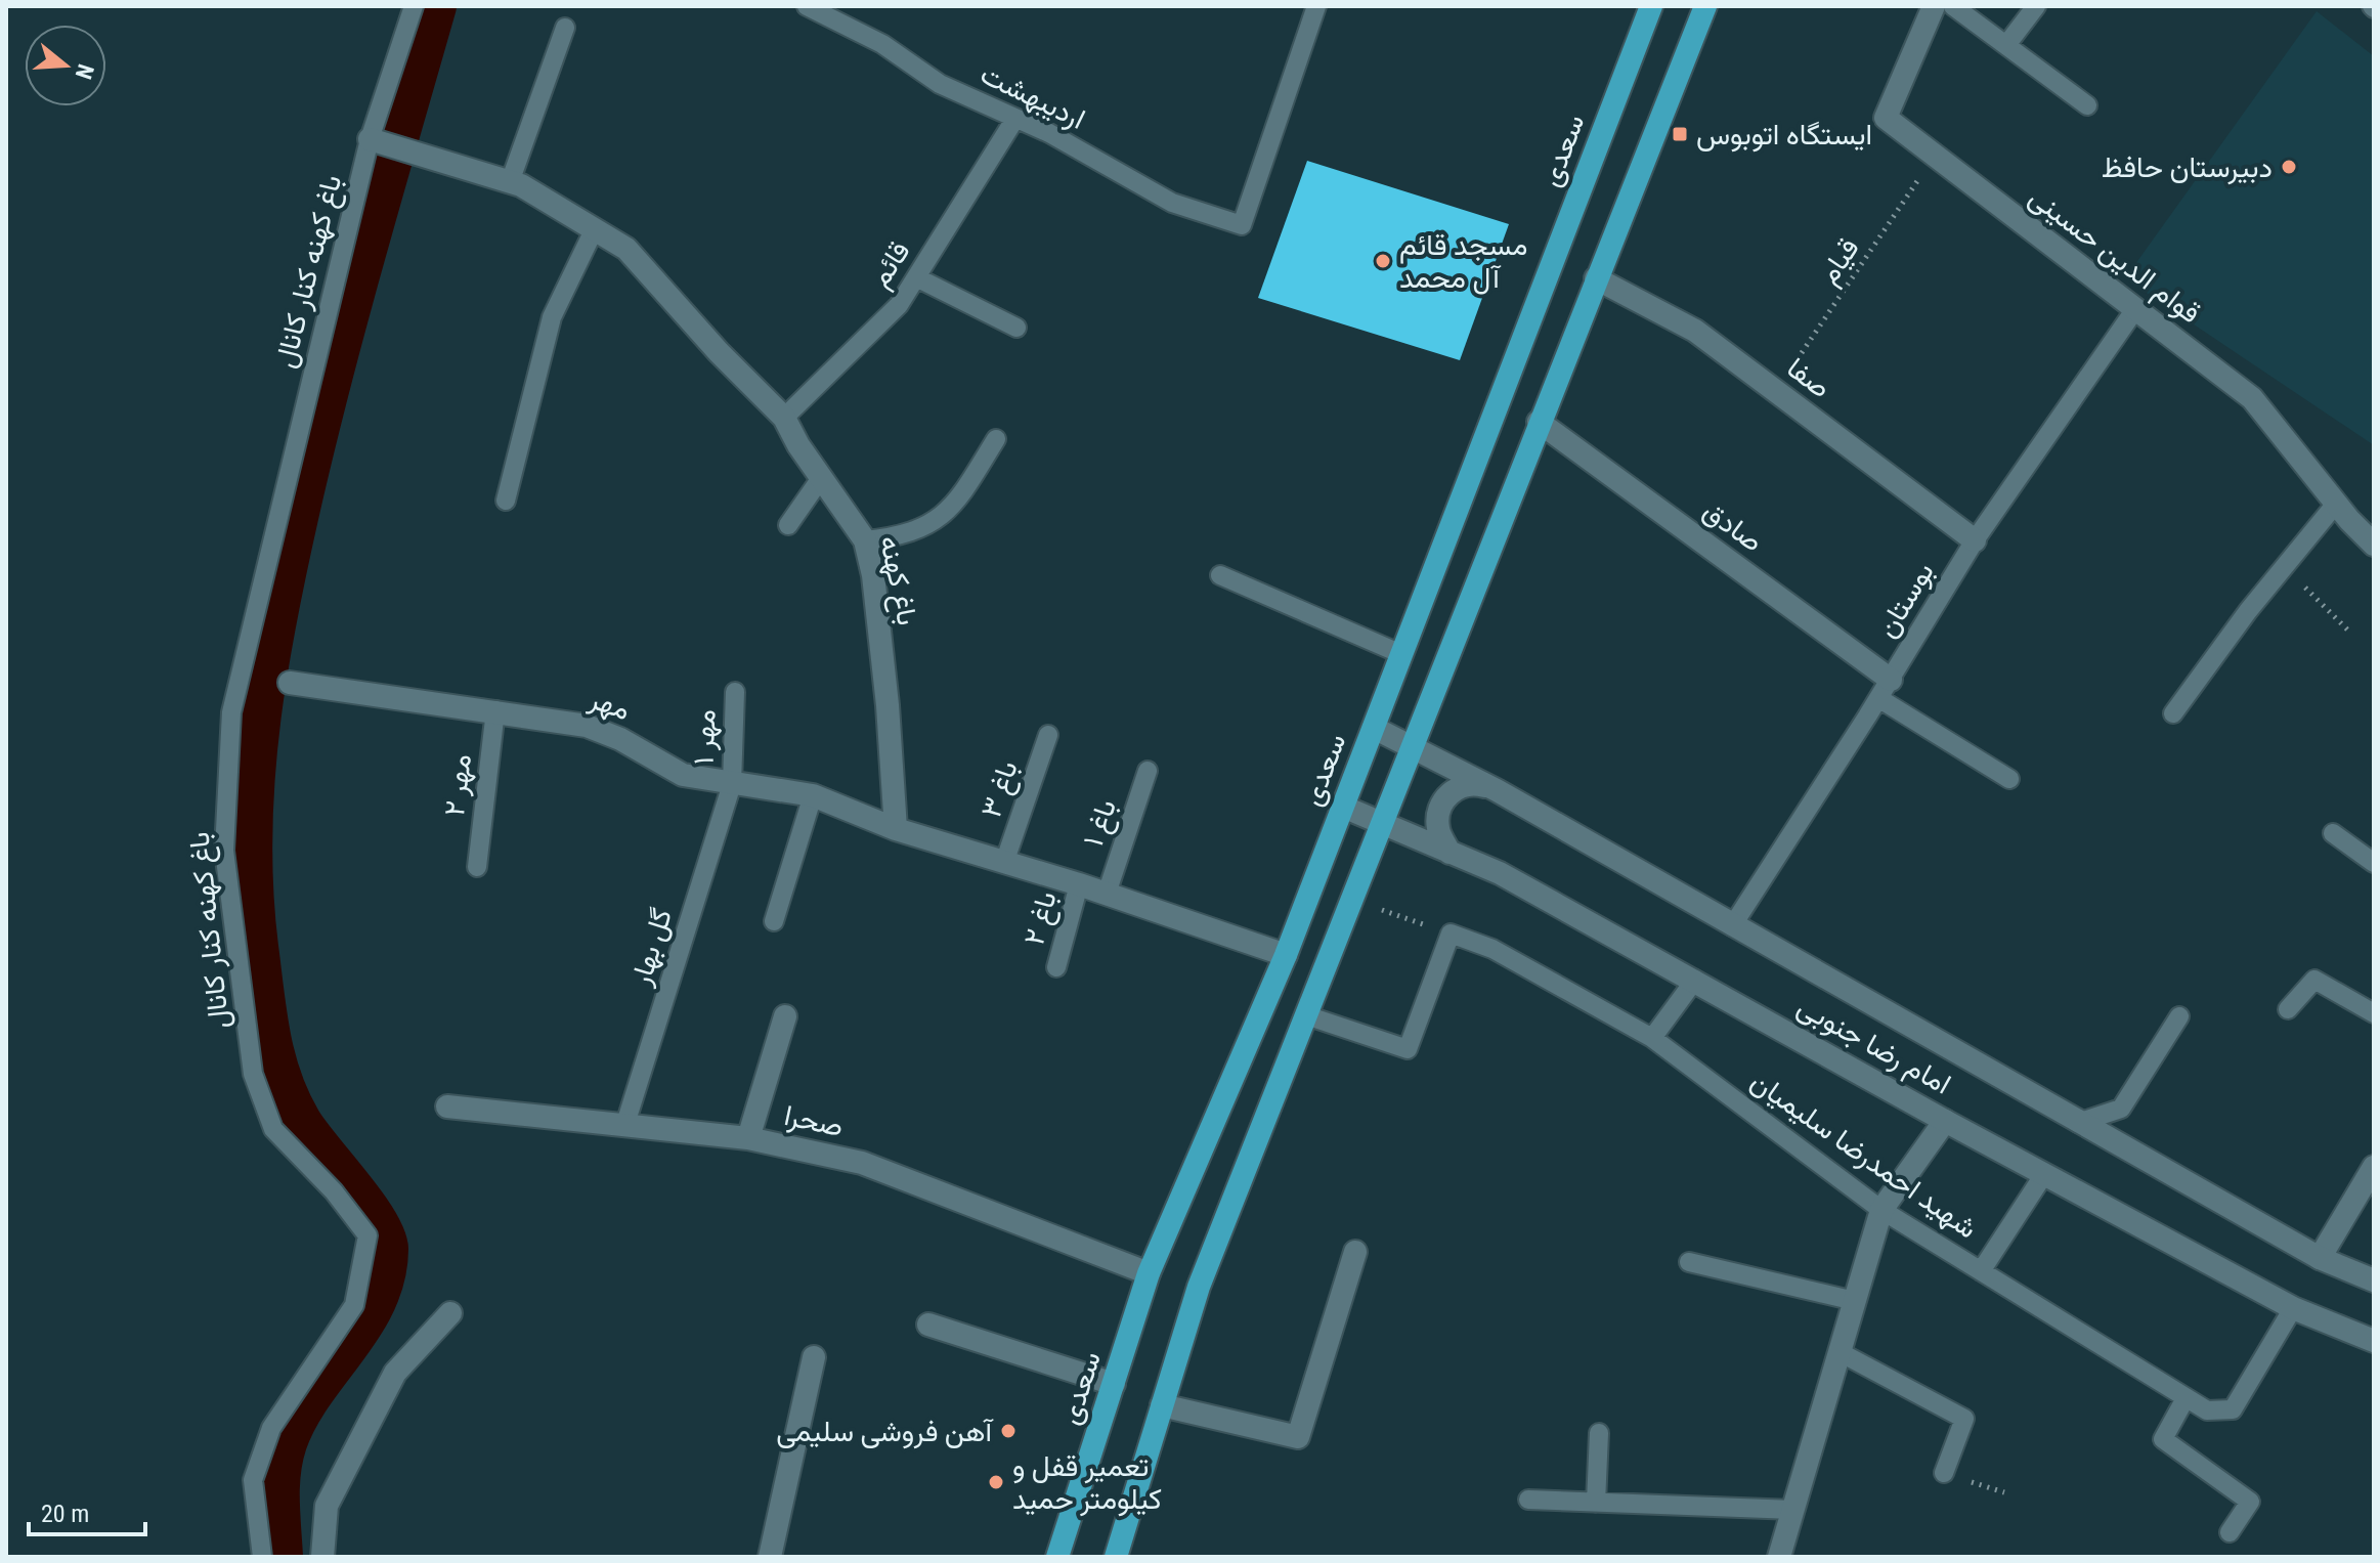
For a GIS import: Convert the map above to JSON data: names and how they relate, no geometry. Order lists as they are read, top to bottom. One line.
{"streets":{"main road":["سعدی"],"street":["قوام الدین حسینی","صفا","صادق","باغ کهنه","مهر","امام رضا جنوبی","صحرا"],"lane":["اردیبهشت","قائم","باغ کهنه کنار کانال","بوستان","مهر ۱","مهر ۲","باغ ۳","باغ ۱","باغ ۲","گل بهار","شهید احمدرضا سلیمیان"],"path":["قیام"]},"crossings":[["اردیبهشت","قائم"],["سعدی","امام رضا جنوبی"],["سعدی","صحرا"],["قوام الدین حسینی","قیام"],["قوام الدین حسینی","بوستان"],["قیام","صفا"],["قائم","باغ کهنه"],["باغ کهنه کنار کانال","باغ کهنه"],["صفا","بوستان"],["صادق","بوستان"],["باغ کهنه","مهر"],["بوستان","امام رضا جنوبی"],["مهر","مهر ۱"],["مهر","مهر ۲"],["مهر","گل بهار"],["مهر ۱","گل بهار"],["گل بهار","صحرا"],["امام رضا جنوبی","شهید احمدرضا سلیمیان"]],"places":{"transit":["ایستگاه اتوبوس"],"other":["دبیرستان حافظ","مسجد قائم آل محمد","آهن فروشی سلیمی","تعمیر قفل و کیلومتر حمید"]},"scale_bar":"20 m","north":"right"}
